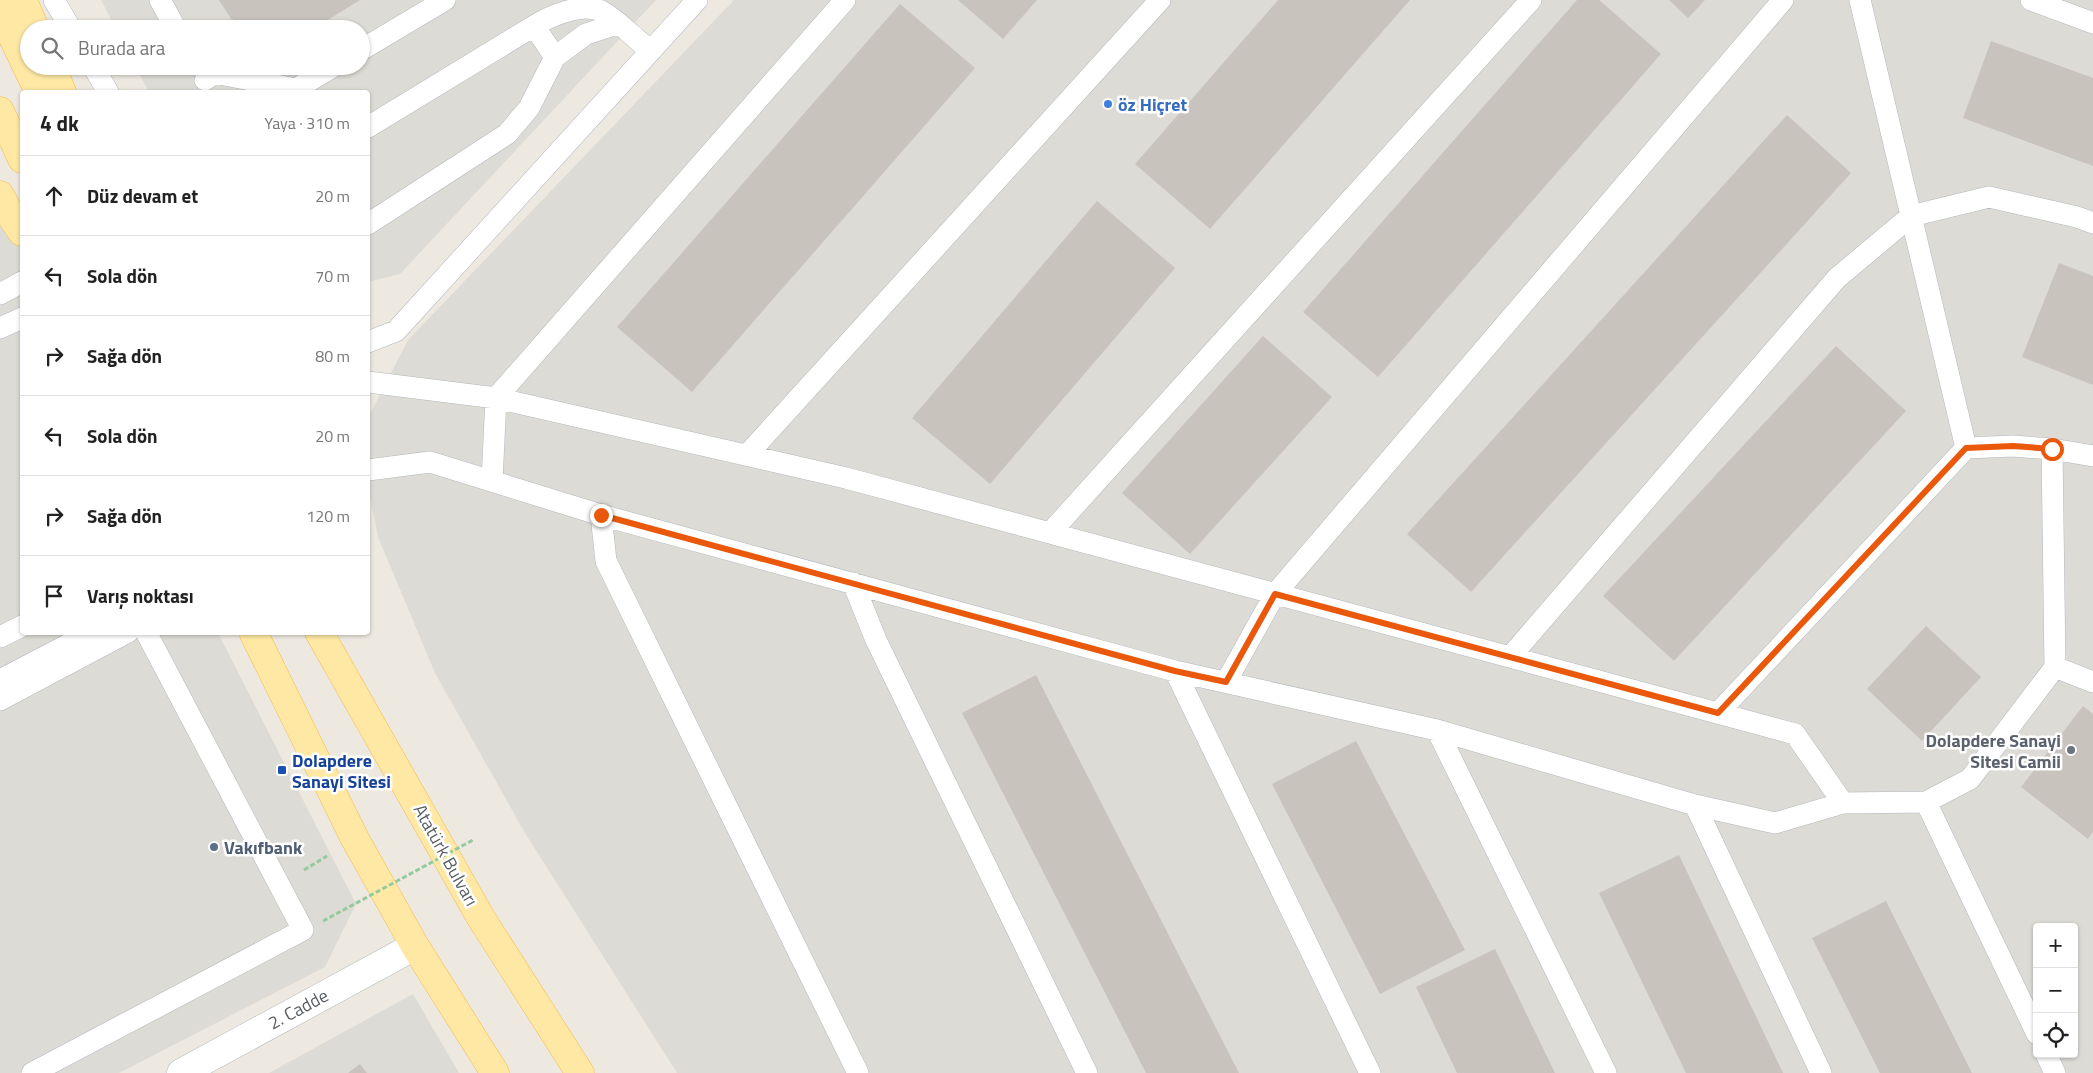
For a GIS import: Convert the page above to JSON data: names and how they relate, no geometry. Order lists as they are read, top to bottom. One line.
{"streets":{"main road":["Atatürk Bulvarı"],"street":["2. Cadde"]},"places":{"other":["öz Hiçret","Dolapdere Sanayi Sitesi Camii","Vakıfbank"],"transit":["Dolapdere Sanayi Sitesi"]},"page":{"search":"Burada ara","heading":["4 dk","Yaya · 310 m"],"list":[["Düz devam et","20 m"],["Sola dön","70 m"],["Sağa dön","80 m"],["Sola dön","20 m"],["Sağa dön","120 m"],"Varış noktası"],"map_buttons":["+","−"]}}
